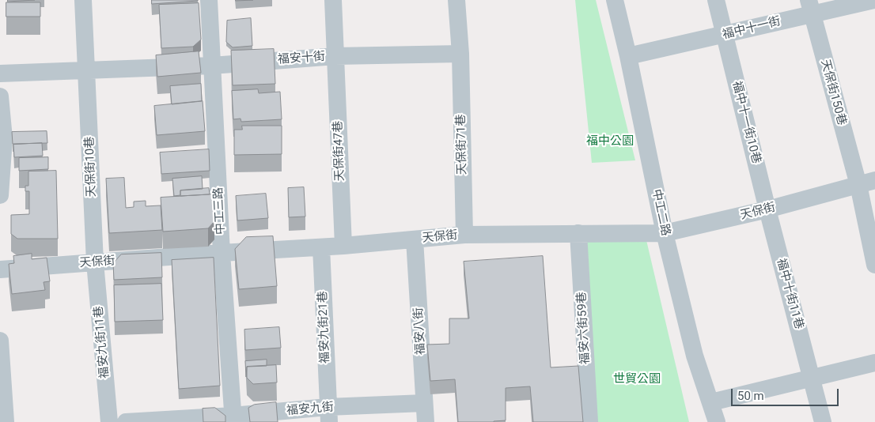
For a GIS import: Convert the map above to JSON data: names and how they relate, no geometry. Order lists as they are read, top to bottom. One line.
{"streets":{"street":["福中十一街","福安十街","天保街150巷","福中十一街10巷","天保街71巷","天保街47巷","天保街10巷","中工三路","天保街","中工二路","福中十街11巷","福安九街21巷","福安六街59巷","福安八街","福安九街11巷","福安九街"]},"crossings":[["福中十一街","天保街150巷"],["福中十一街","福中十一街10巷"],["福中十一街","中工二路"],["福安十街","天保街71巷"],["福安十街","天保街47巷"],["福安十街","天保街10巷"],["福安十街","中工三路"],["天保街150巷","天保街"],["福中十一街10巷","天保街"],["福中十一街10巷","福中十街11巷"],["天保街71巷","天保街"],["天保街47巷","天保街"],["天保街10巷","天保街"],["天保街10巷","福安九街11巷"],["中工三路","天保街"],["中工三路","福安九街"],["天保街","中工二路"],["天保街","福中十街11巷"],["天保街","福安九街21巷"],["天保街","福安六街59巷"],["天保街","福安八街"],["天保街","福安九街11巷"],["福安九街21巷","福安九街"],["福安八街","福安九街"]],"parks":["福中公園","世貿公園"],"scale_bar":"50 m"}
